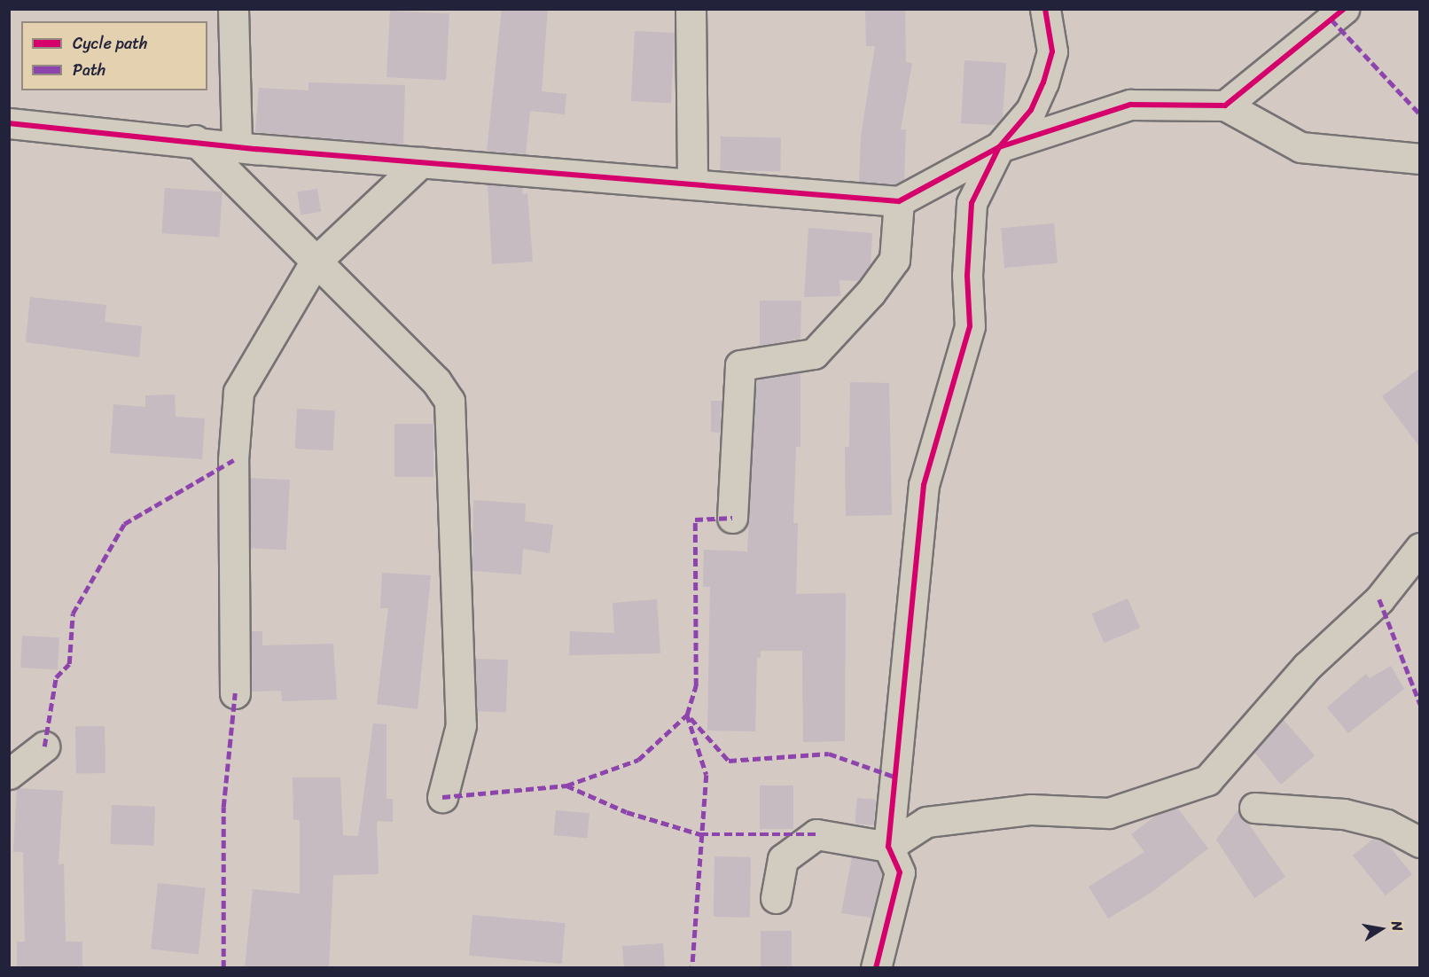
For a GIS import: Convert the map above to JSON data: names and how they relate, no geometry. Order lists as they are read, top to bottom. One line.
{"legend":["Cycle path","Path"],"north":"right"}
